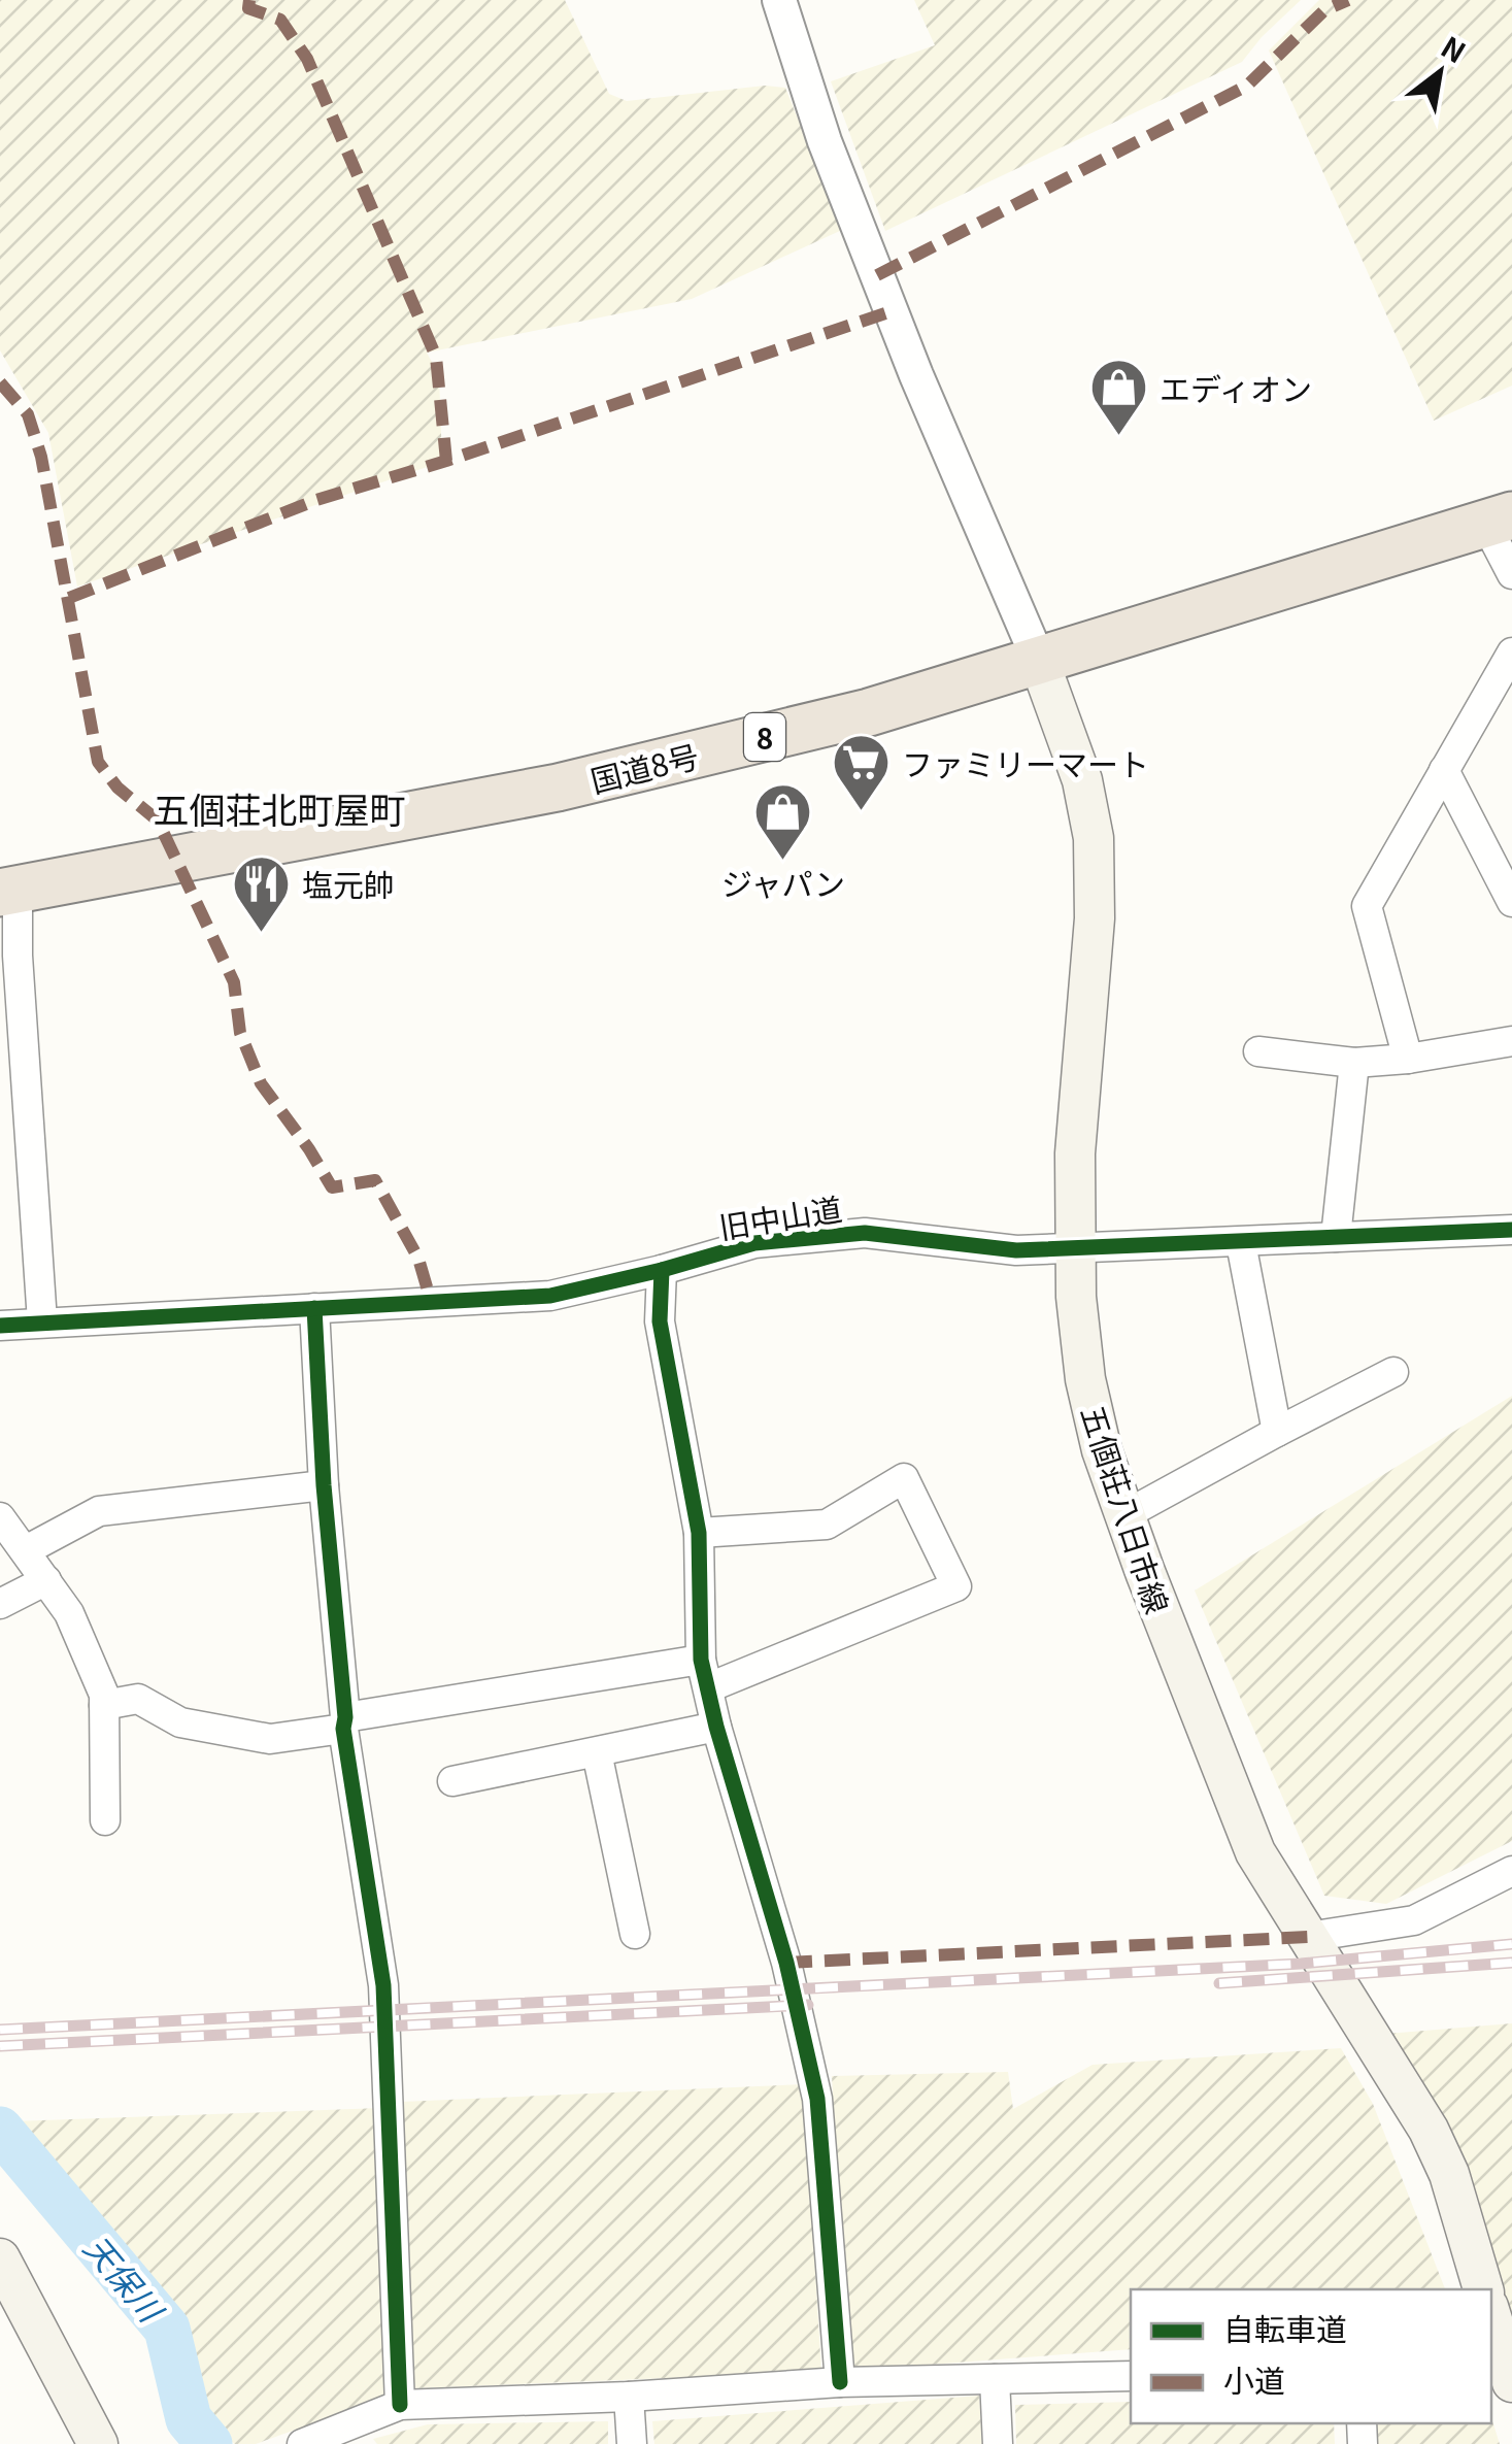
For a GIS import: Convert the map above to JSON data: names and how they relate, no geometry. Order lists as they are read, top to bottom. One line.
{"streets":{"highway":["8","国道8号"],"main road":["五個荘八日市線"],"street":["旧中山道"]},"crossings":[["国道8号","五個荘八日市線"],["旧中山道","五個荘八日市線"]],"districts":["五個荘北町屋町"],"water":["天保川"],"places":{"shop":["エディオン","ジャパン"],"supermarket":["ファミリーマート"],"restaurant":["塩元帥"]},"legend":["自転車道","小道"],"north":"top right"}
